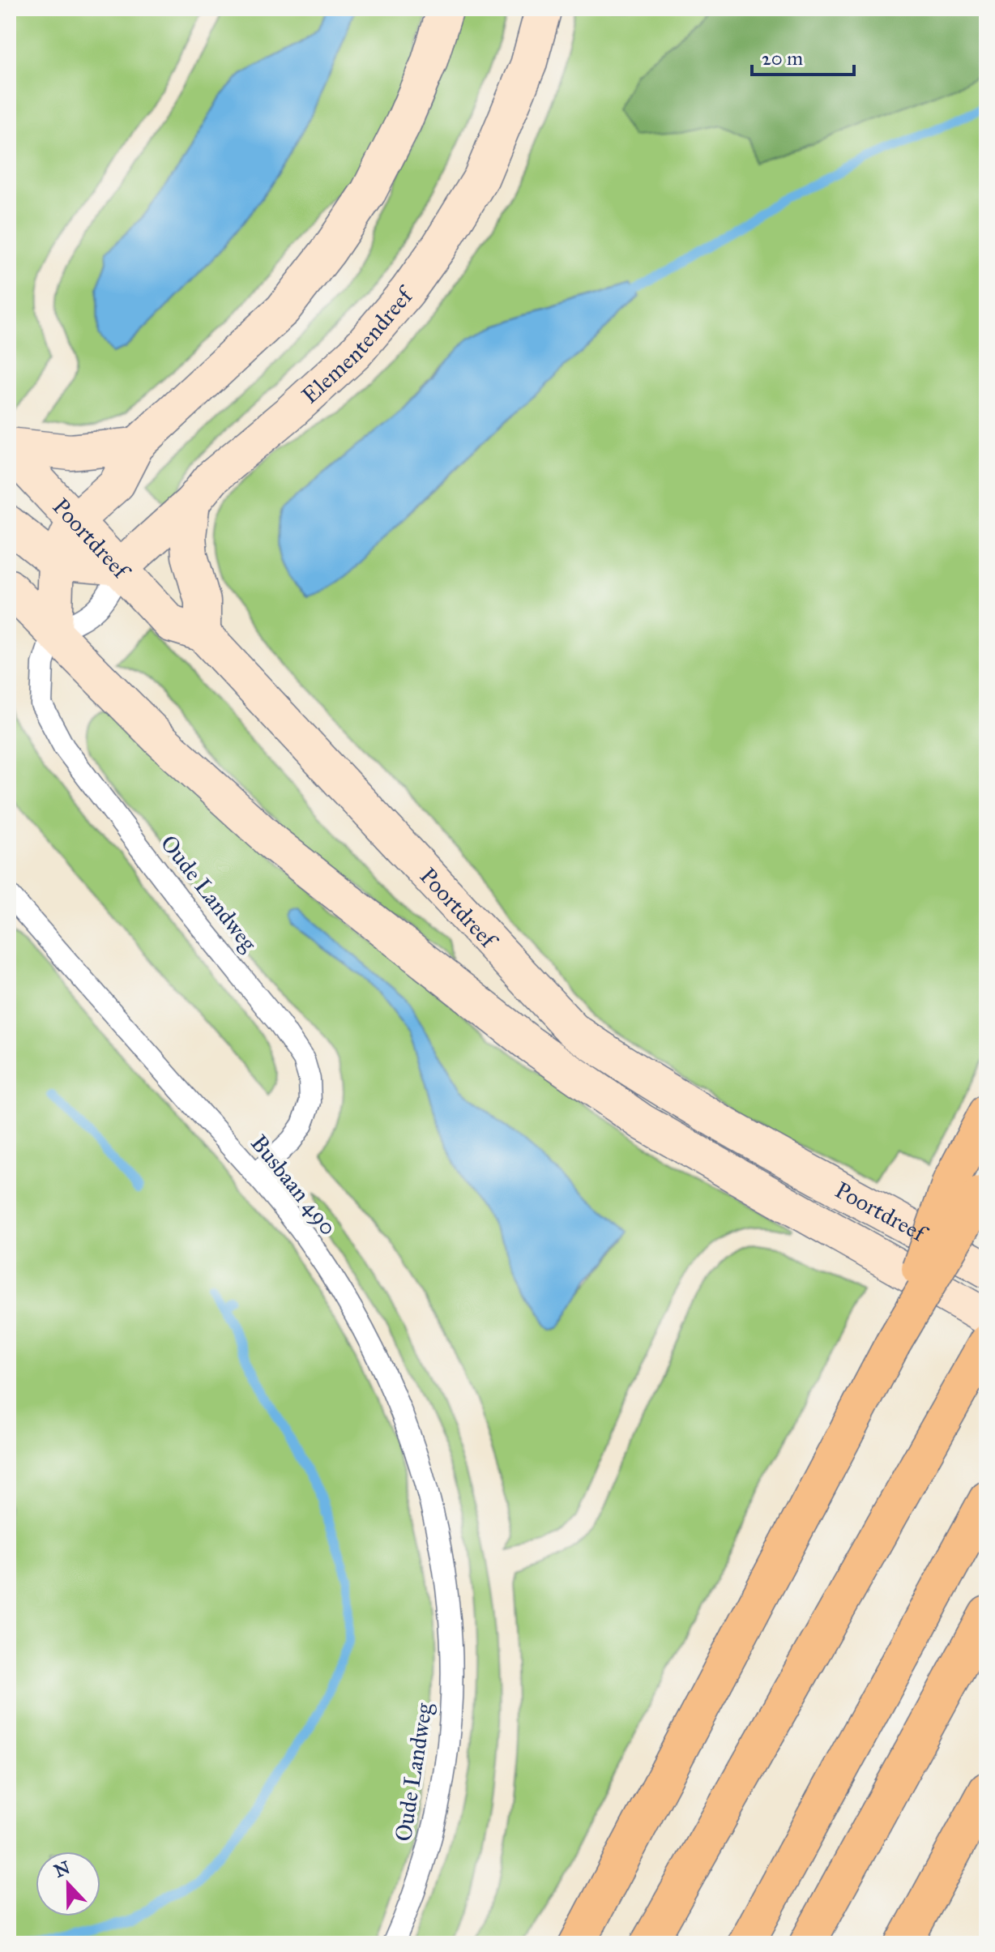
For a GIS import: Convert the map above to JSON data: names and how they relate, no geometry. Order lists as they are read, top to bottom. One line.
{"streets":{"main road":["Elementendreef","Poortdreef"],"lane":["Oude Landweg","Busbaan 490"]},"crossings":[["Elementendreef","Poortdreef"],["Poortdreef","Oude Landweg"],["Oude Landweg","Busbaan 490"]],"scale_bar":"20 m","north":"top"}
